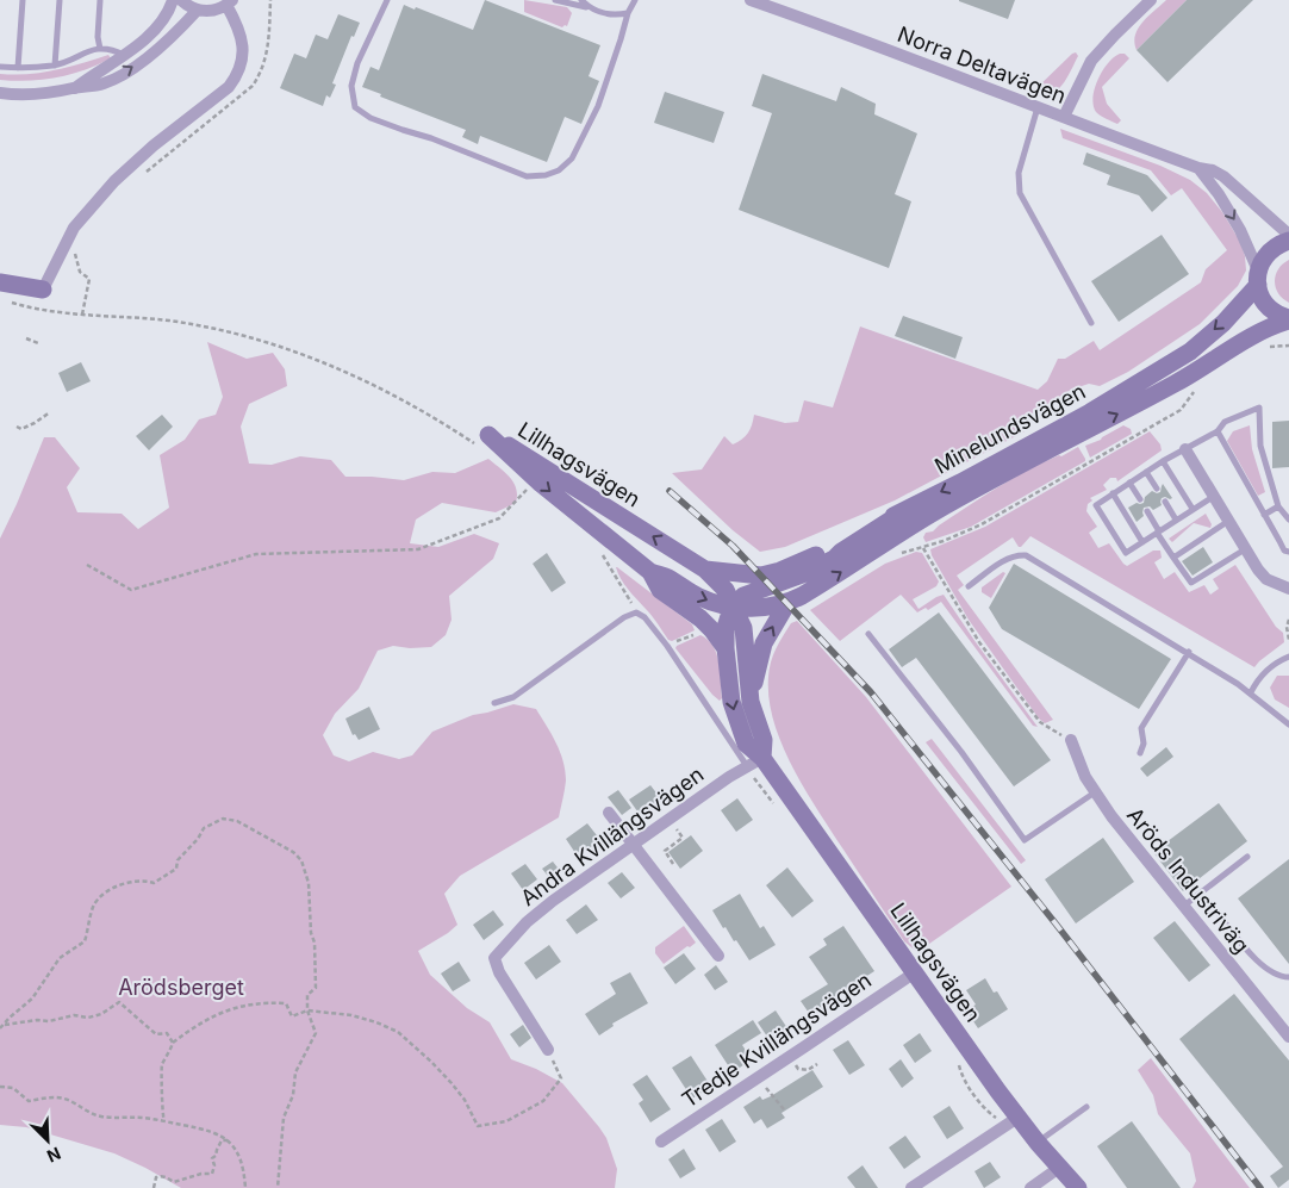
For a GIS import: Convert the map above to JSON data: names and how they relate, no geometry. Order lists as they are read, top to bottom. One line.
{"streets":{"main road":["Minelundsvägen","Lillhagsvägen"],"street":["Norra Deltavägen","Andra Kvillängsvägen","Aröds Industriväg","Tredje Kvillängsvägen"]},"crossings":[["Minelundsvägen","Lillhagsvägen"],["Lillhagsvägen","Andra Kvillängsvägen"],["Lillhagsvägen","Tredje Kvillängsvägen"]],"parks":["Arödsberget"],"north":"bottom right"}
